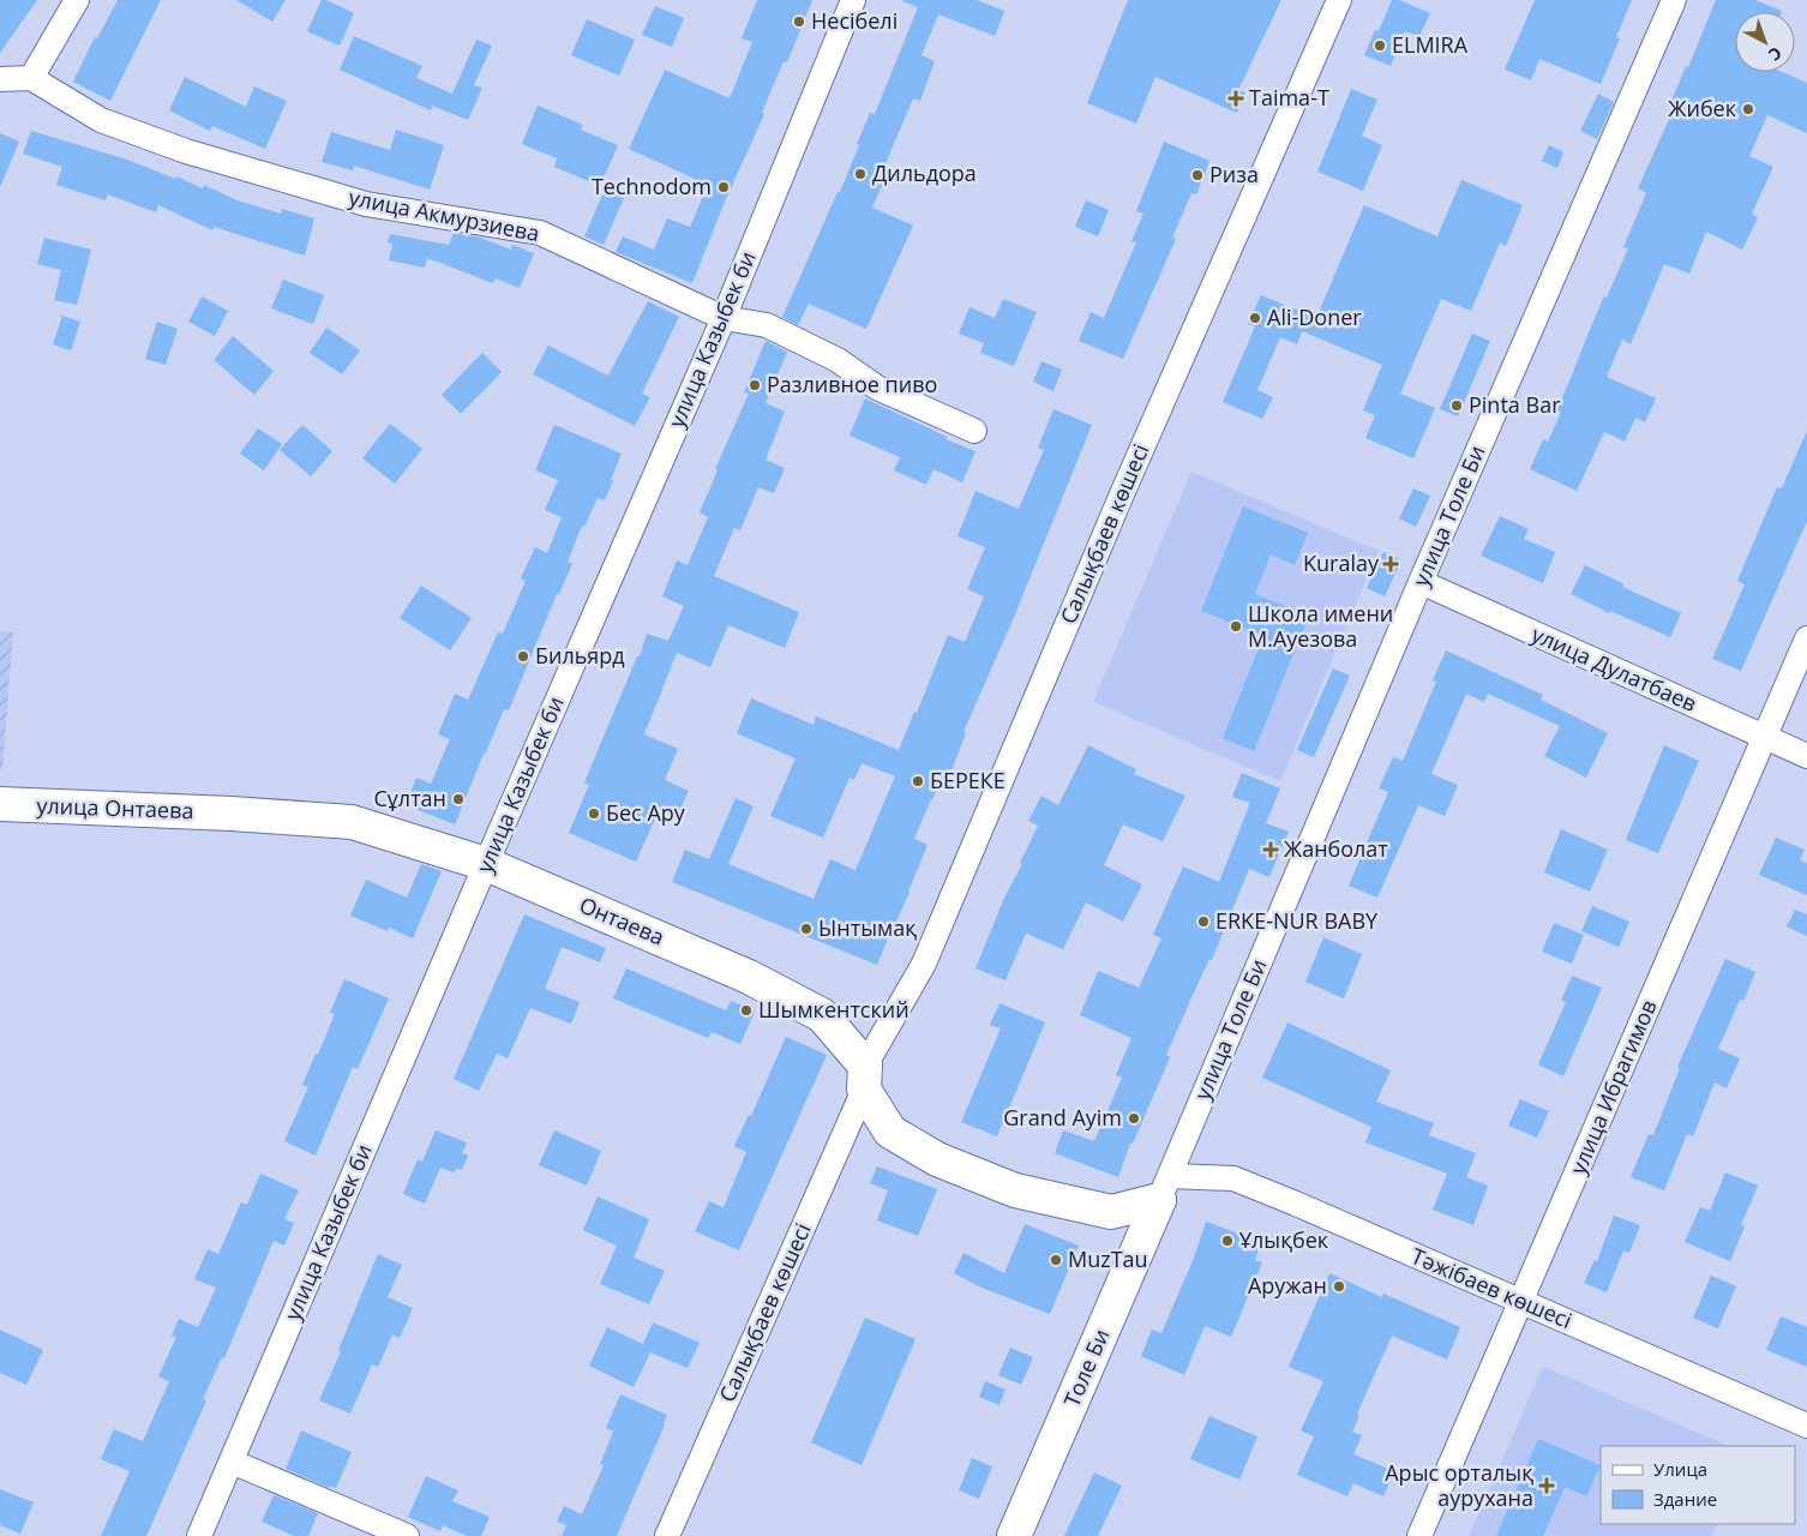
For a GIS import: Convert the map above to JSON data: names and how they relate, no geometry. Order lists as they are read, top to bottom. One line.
{"streets":{"main road":["улица Онтаева","Онтаева","Толе Би"],"street":["улица Акмурзиева","улица Казыбек би","улица Толе Би","Салықбаев көшесі","улица Дулатбаев","улица Ибрагимов","Тәжібаев көшесі"]},"crossings":[["улица Акмурзиева","улица Казыбек би"],["улица Казыбек би","Онтаева"],["улица Толе Би","улица Дулатбаев"],["улица Толе Би","Онтаева"],["улица Толе Би","Тәжібаев көшесі"],["улица Толе Би","Толе Би"],["Салықбаев көшесі","Онтаева"],["улица Дулатбаев","улица Ибрагимов"],["улица Онтаева","Онтаева"],["Онтаева","Тәжібаев көшесі"],["Онтаева","Толе Би"],["улица Ибрагимов","Тәжібаев көшесі"],["Тәжібаев көшесі","Толе Би"]],"places":{"other":["Несібелі","ELMIRA","Жибек","Дильдора","Риза","Technodom","Ali-Doner","Разливное пиво","Pinta Bar","Школа имени М.Ауезова","Бильярд","БЕРЕКЕ","Сұлтан","Бес Ару","ERKE-NUR BABY","Ынтымақ","Шымкентский","Grand Ayim","Ұлықбек","MuzTau","Аружан"],"health":["Taima-T","Kuralay","Жанболат","Арыс орталық аурухана"]},"legend":["Улица","Здание"],"north":"bottom right"}
